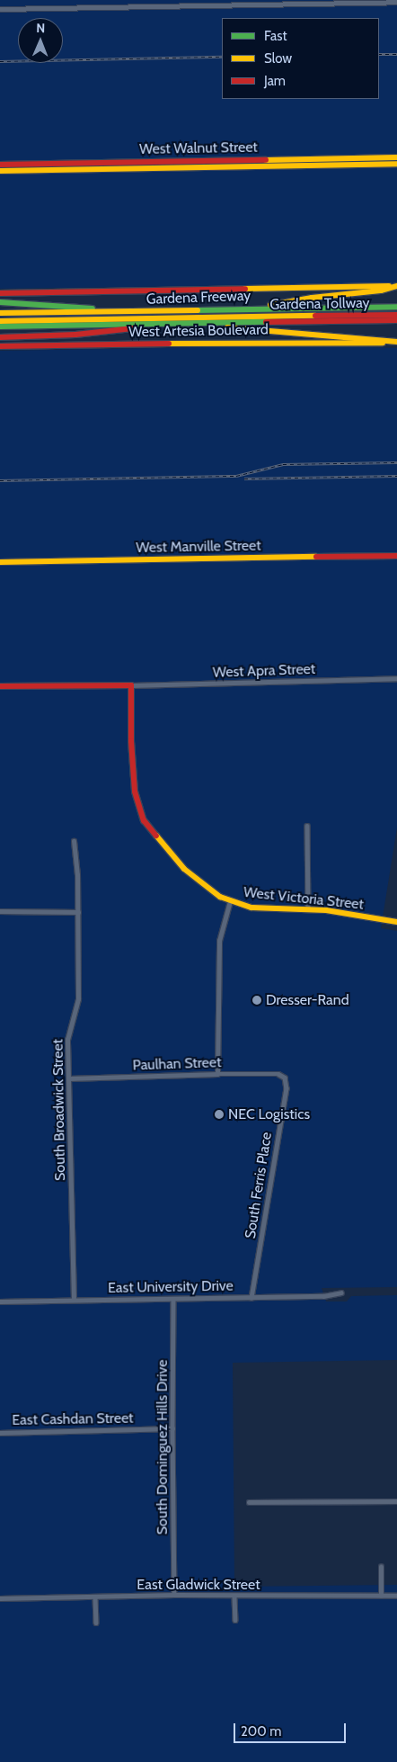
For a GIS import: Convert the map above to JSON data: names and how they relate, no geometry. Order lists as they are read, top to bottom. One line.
{"streets":{"main road":["West Walnut Street","Gardena Freeway","Gardena Tollway","West Artesia Boulevard","West Manville Street","West Victoria Street"],"street":["West Apra Street","Paulhan Street","South Broadwick Street","South Ferris Place","East University Drive","East Cashdan Street","South Dominguez Hills Drive","East Gladwick Street"]},"crossings":[["West Apra Street","West Victoria Street"],["Paulhan Street","South Broadwick Street"],["Paulhan Street","South Ferris Place"],["South Broadwick Street","East University Drive"],["South Ferris Place","East University Drive"],["East University Drive","South Dominguez Hills Drive"],["East Cashdan Street","South Dominguez Hills Drive"],["South Dominguez Hills Drive","East Gladwick Street"]],"places":["Dresser-Rand","NEC Logistics"],"legend":["Fast","Slow","Jam"],"scale_bar":"200 m","north":"top"}
